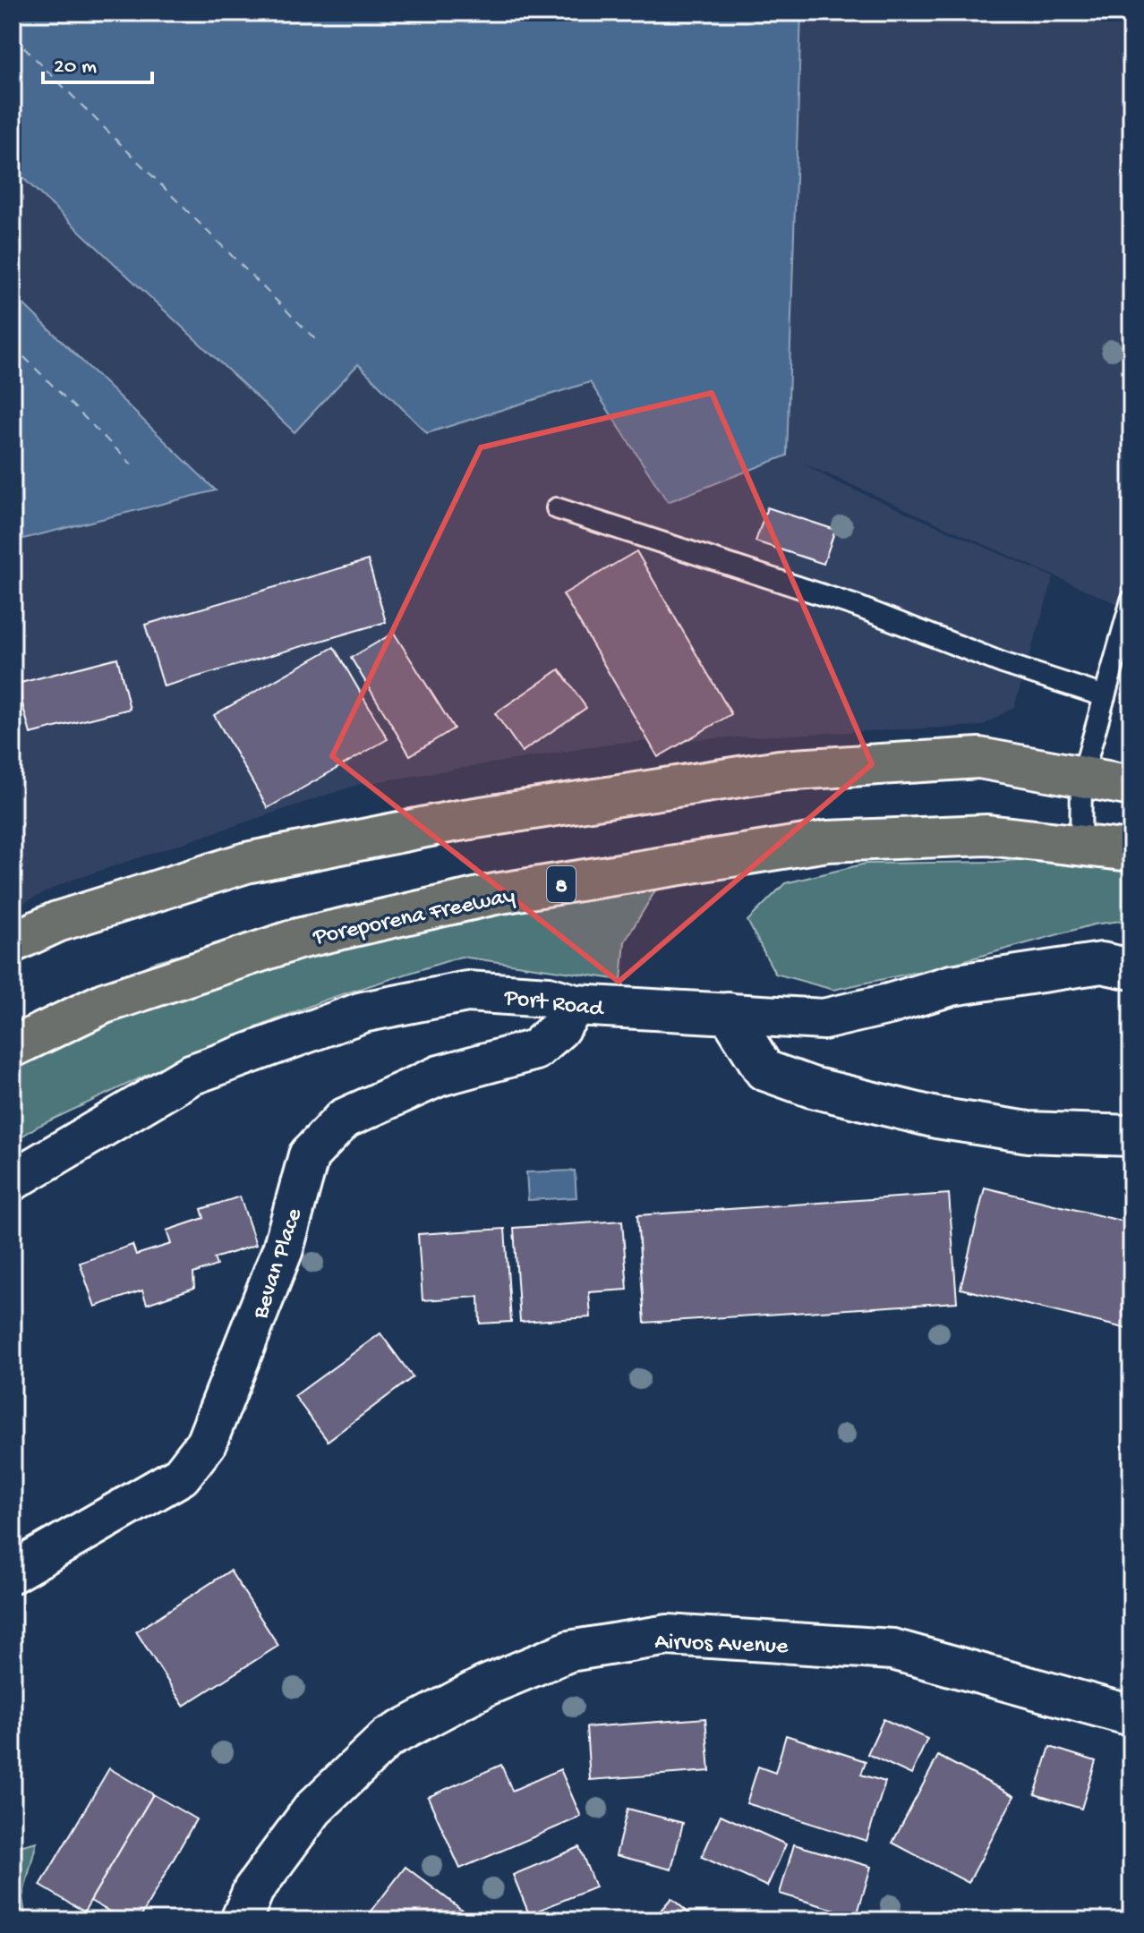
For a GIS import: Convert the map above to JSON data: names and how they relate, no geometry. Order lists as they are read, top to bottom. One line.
{"streets":{"highway":["8","Poreporena Freeway"],"street":["Port Road","Bevan Place","Airvos Avenue"]},"crossings":[["Port Road","Bevan Place"]],"scale_bar":"20 m"}
